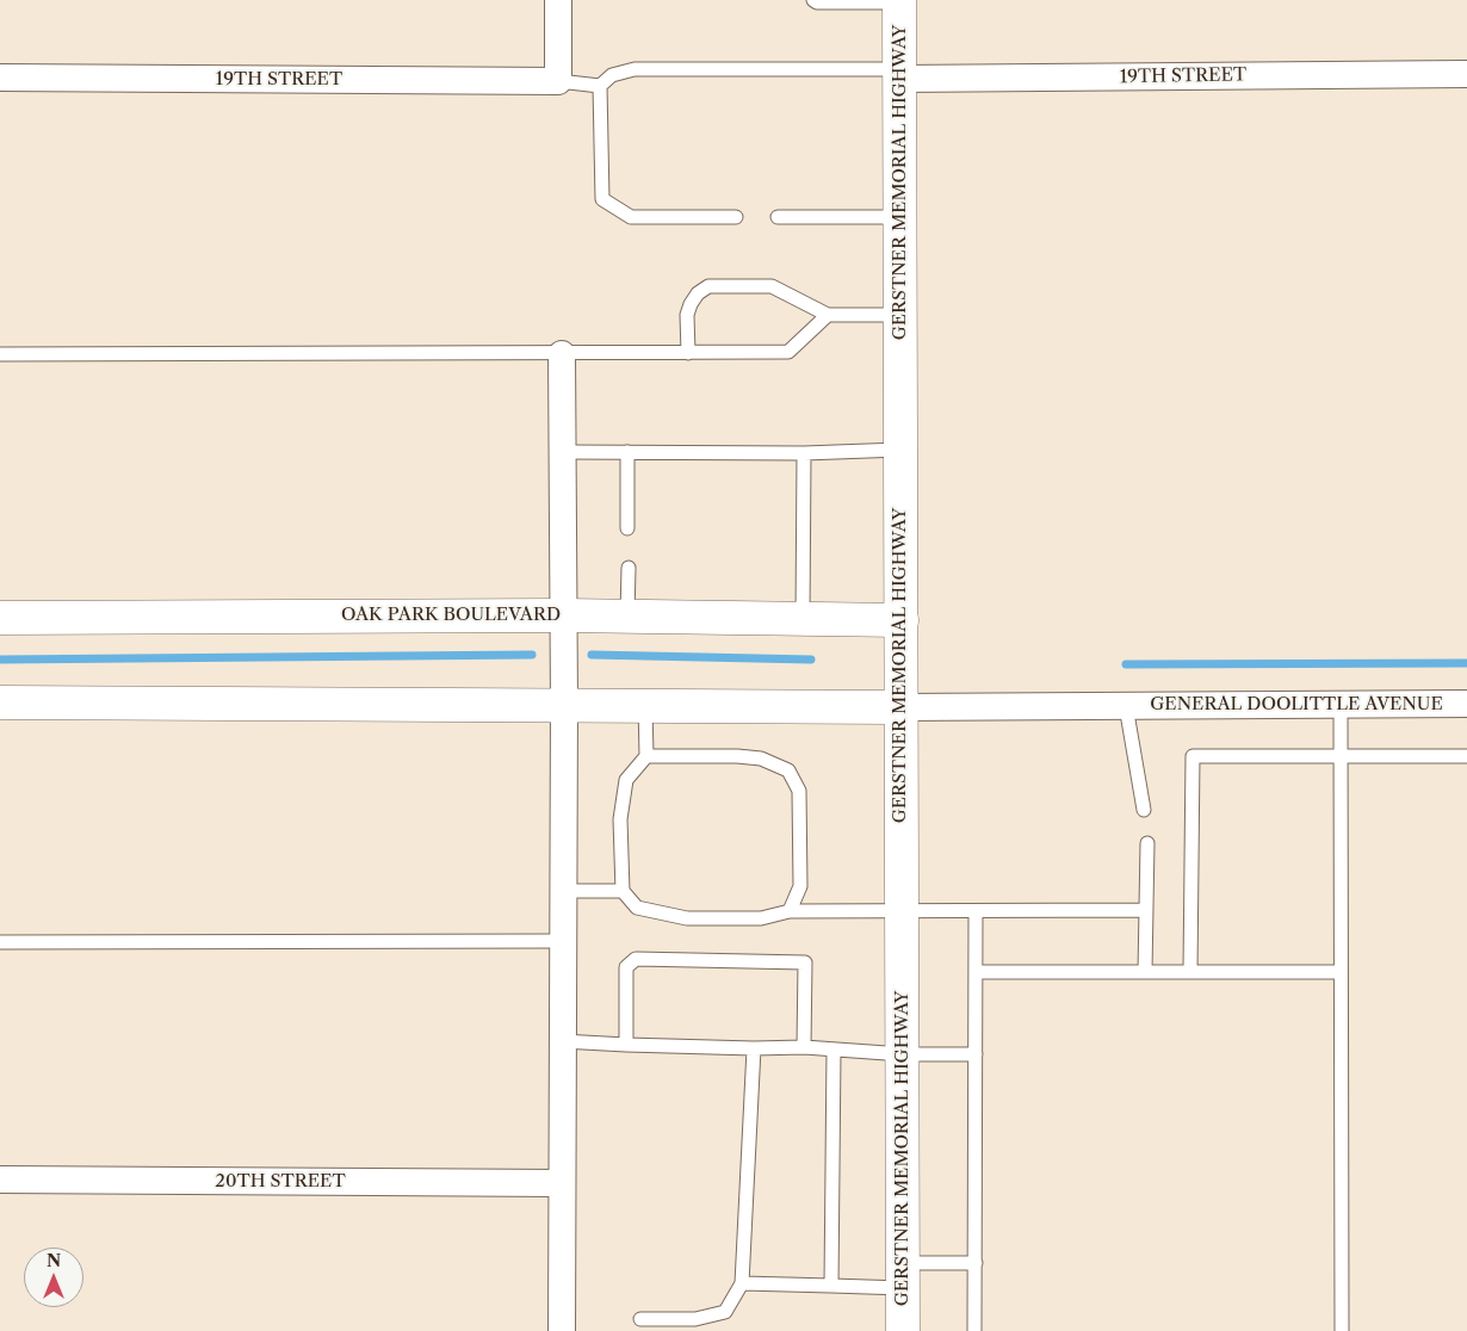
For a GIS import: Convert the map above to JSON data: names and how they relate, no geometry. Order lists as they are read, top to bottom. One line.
{"streets":{"street":["19TH STREET","GERSTNER MEMORIAL HIGHWAY","OAK PARK BOULEVARD","GENERAL DOOLITTLE AVENUE","20TH STREET"]},"crossings":[["19TH STREET","GERSTNER MEMORIAL HIGHWAY"],["GERSTNER MEMORIAL HIGHWAY","OAK PARK BOULEVARD"],["GERSTNER MEMORIAL HIGHWAY","GENERAL DOOLITTLE AVENUE"]],"north":"top"}
